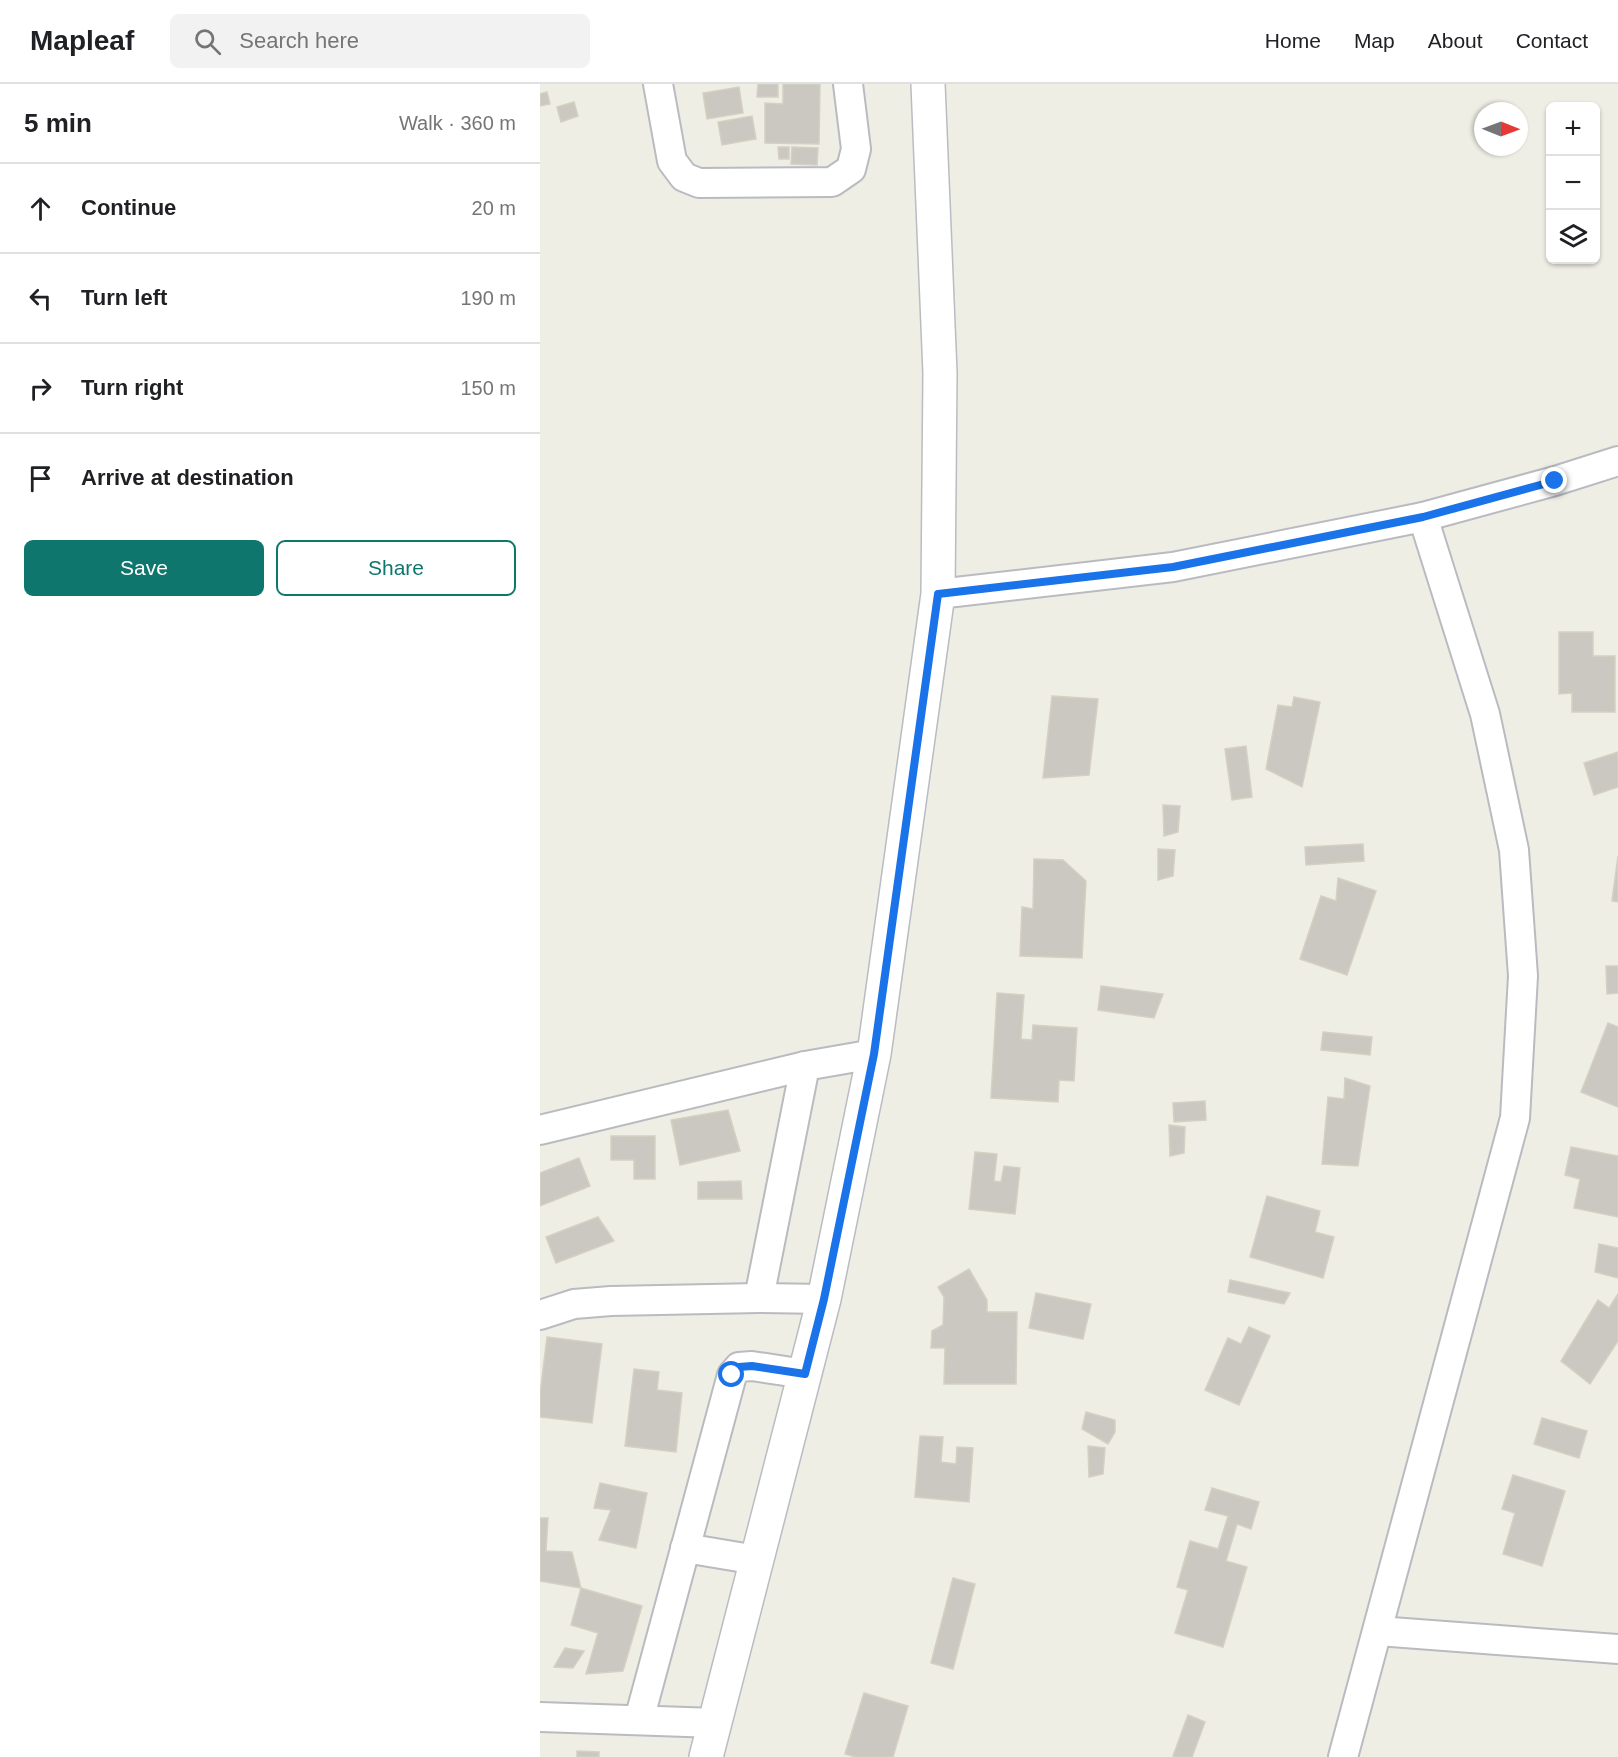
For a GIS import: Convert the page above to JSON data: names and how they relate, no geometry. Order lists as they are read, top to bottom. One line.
{"north":"right","page":{"header":"Mapleaf","search":"Search here","nav":["Home","Map","About","Contact"],"heading":["5 min","Walk · 360 m"],"map_buttons":["+","−"],"list":[["Continue","20 m"],["Turn left","190 m"],["Turn right","150 m"],"Arrive at destination"],"buttons":["Save","Share"]}}
